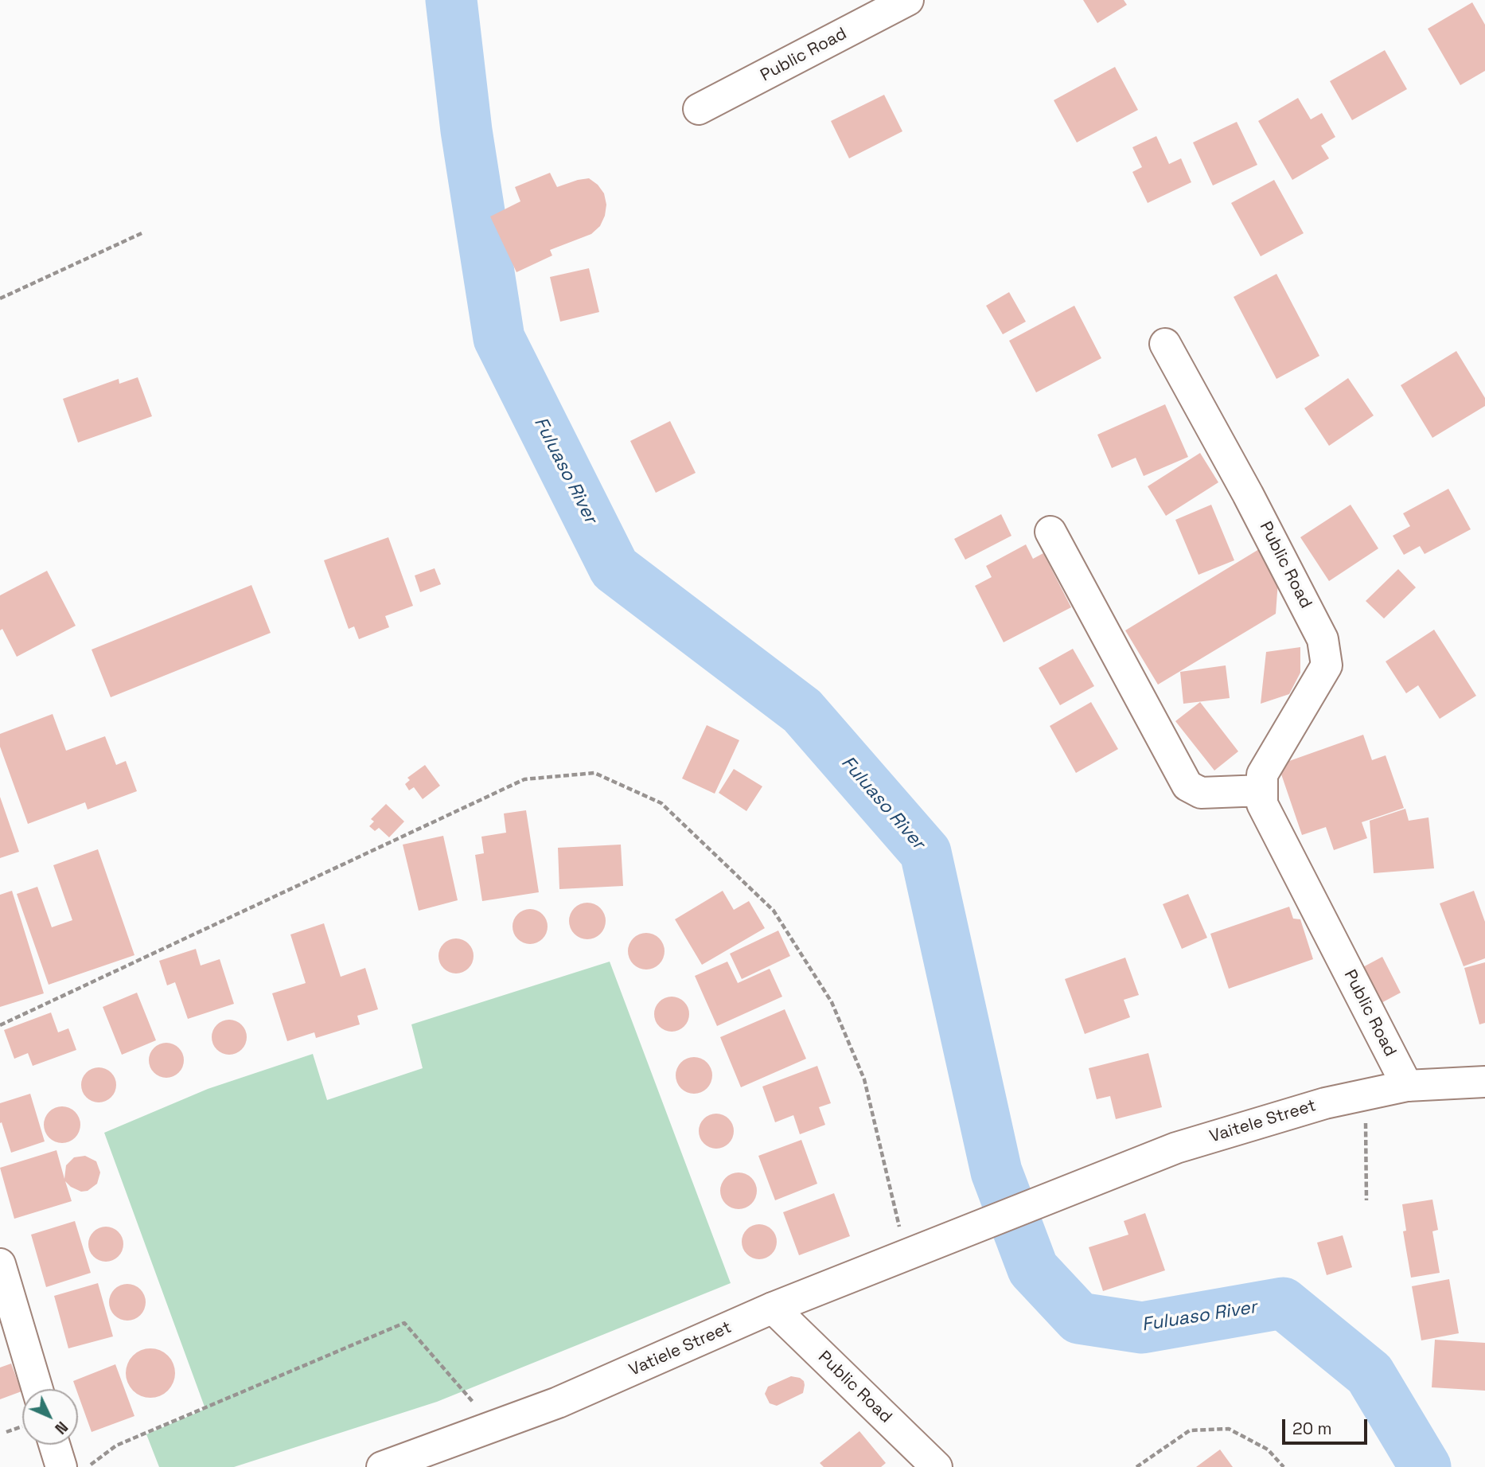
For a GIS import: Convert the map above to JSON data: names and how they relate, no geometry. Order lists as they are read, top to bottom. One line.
{"streets":{"street":["Public Road","Vaitele Street","Vatiele Street"]},"crossings":[["Public Road","Vaitele Street"],["Public Road","Vatiele Street"],["Vaitele Street","Vatiele Street"]],"water":["Fuluaso River"],"scale_bar":"20 m","north":"bottom right"}
